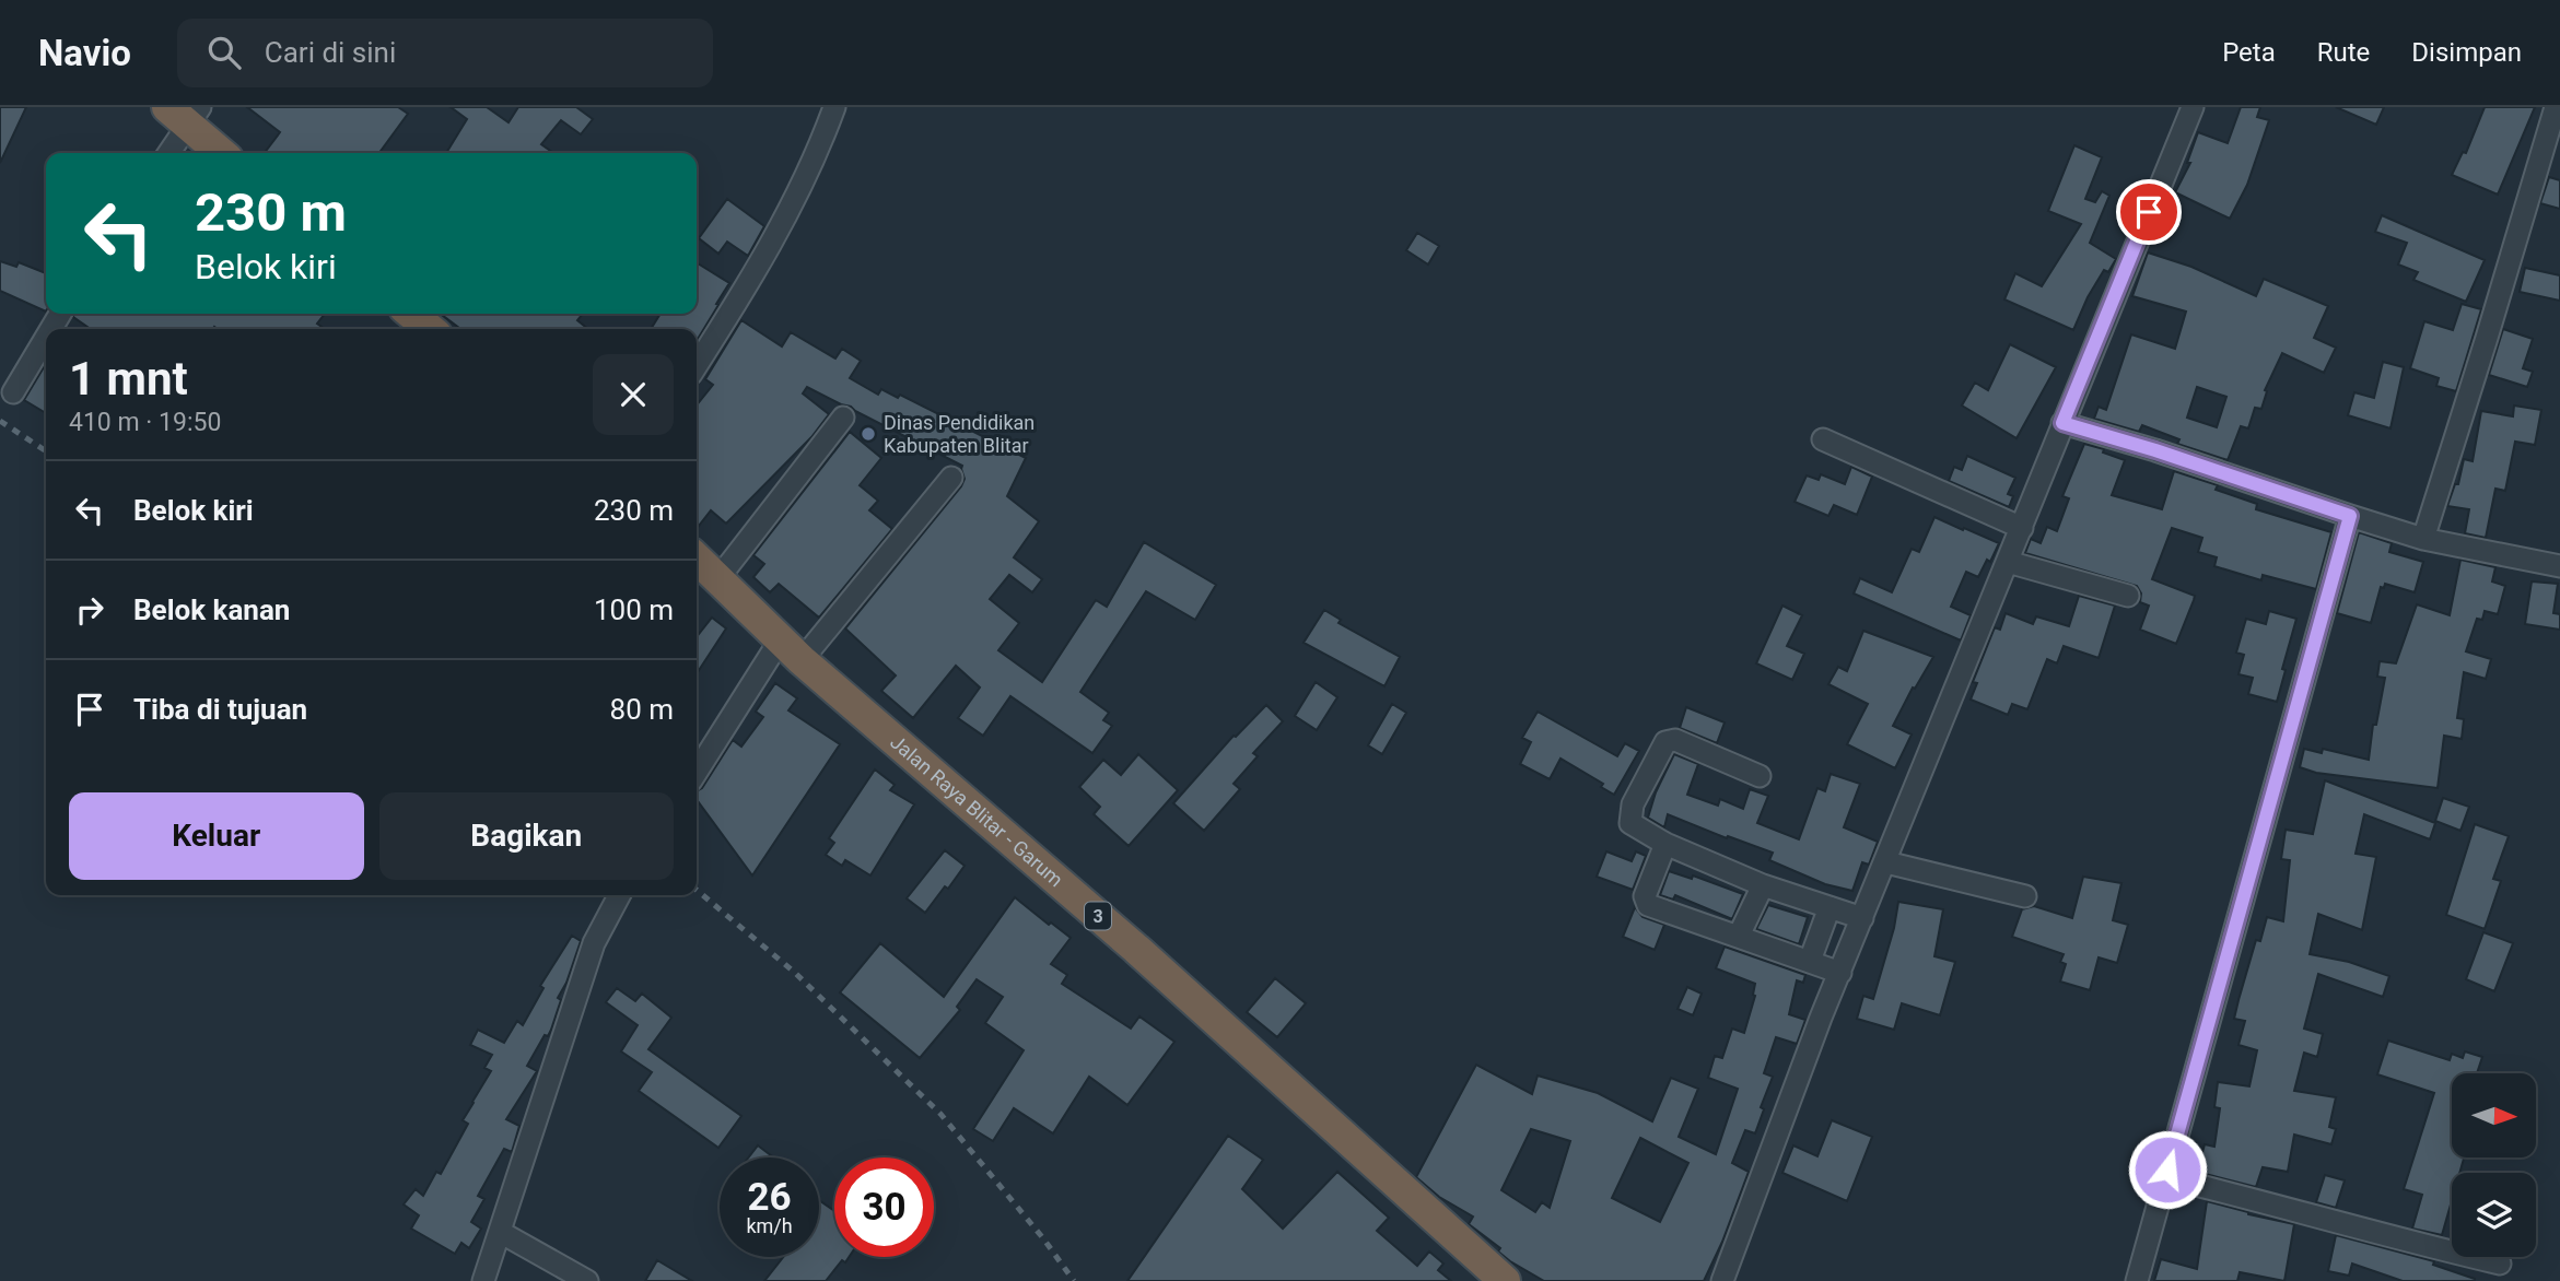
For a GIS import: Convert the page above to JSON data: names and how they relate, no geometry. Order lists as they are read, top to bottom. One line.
{"streets":{"highway":["Jalan Raya Blitar - Garum","3"]},"places":["Dinas Pendidikan Kabupaten Blitar"],"north":"right","page":{"header":"Navio","search":"Cari di sini","nav":["Peta","Rute","Disimpan"],"turn":["230 m","Belok kiri"],"heading":["1 mnt","410 m · 19:50"],"list":[{"name":"Belok kiri","value":"230 m"},{"name":"Belok kanan","value":"100 m"},{"name":"Tiba di tujuan","value":"80 m"}],"buttons":["Keluar","Bagikan"],"speed":"26 km/h","limit":"30"}}
